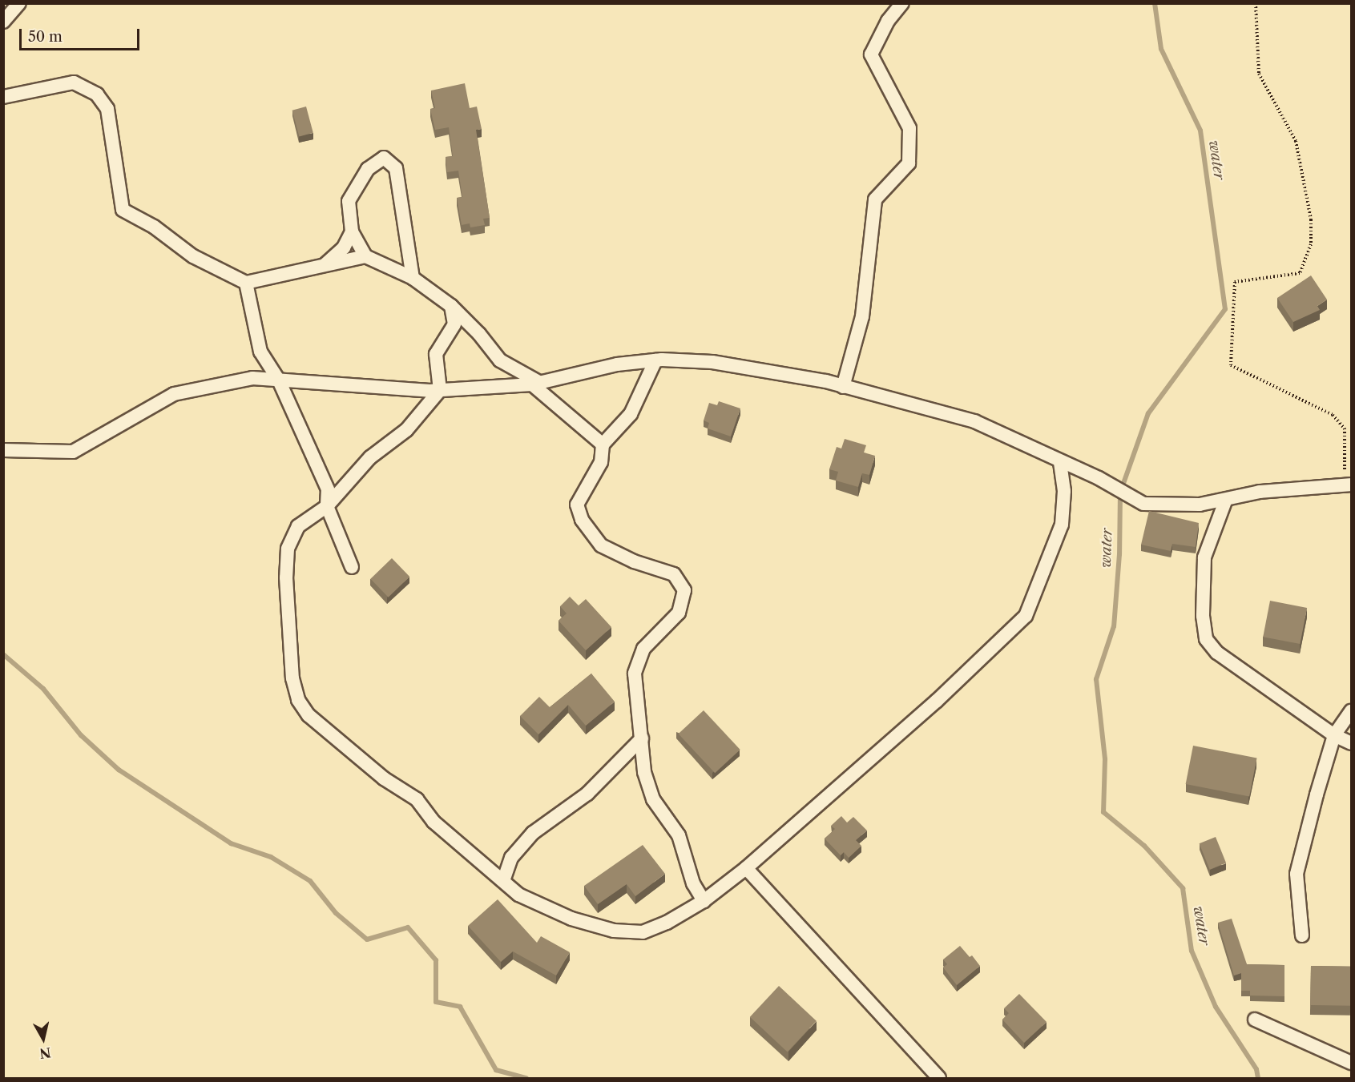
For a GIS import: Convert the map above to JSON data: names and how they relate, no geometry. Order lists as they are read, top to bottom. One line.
{"water":["water"],"scale_bar":"50 m","north":"bottom"}
